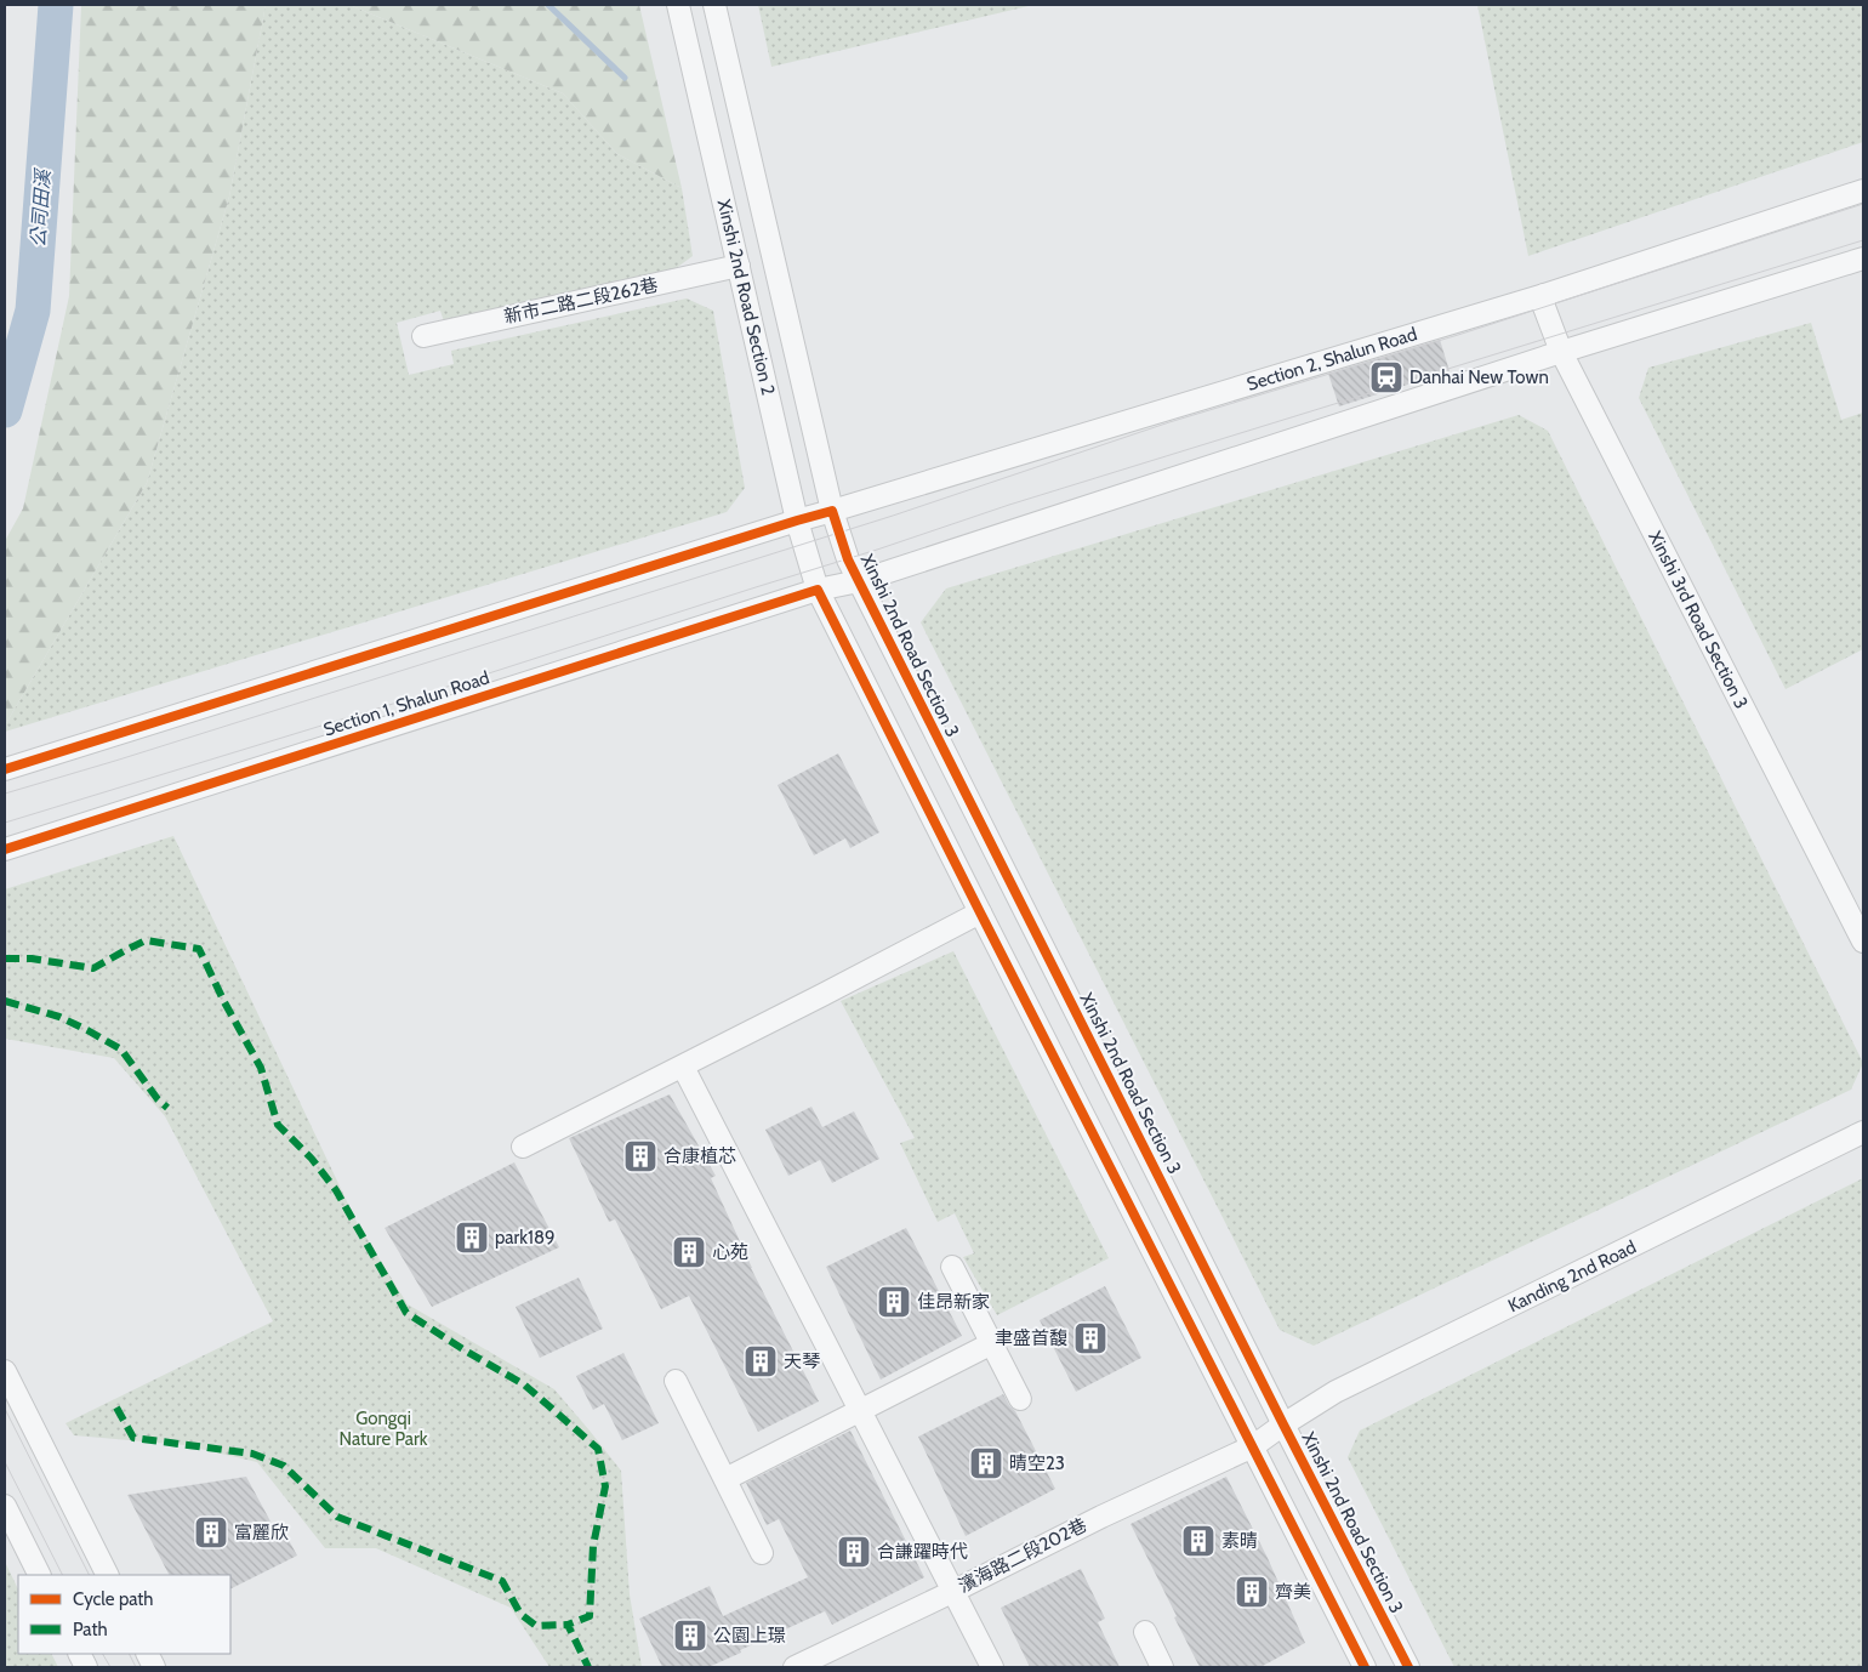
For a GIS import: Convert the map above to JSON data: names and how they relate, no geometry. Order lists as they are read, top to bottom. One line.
{"streets":{"street":["Xinshi 2nd Road Section 2","新市二路二段262巷","Section 2, Shalun Road","Xinshi 3rd Road Section 3","Xinshi 2nd Road Section 3","Section 1, Shalun Road","Kanding 2nd Road","濱海路二段202巷"]},"crossings":[["Xinshi 2nd Road Section 2","新市二路二段262巷"],["Xinshi 2nd Road Section 2","Section 2, Shalun Road"],["Xinshi 2nd Road Section 2","Xinshi 2nd Road Section 3"],["Xinshi 2nd Road Section 2","Section 1, Shalun Road"],["Section 2, Shalun Road","Xinshi 3rd Road Section 3"],["Section 2, Shalun Road","Xinshi 2nd Road Section 3"],["Xinshi 2nd Road Section 3","Kanding 2nd Road"],["Kanding 2nd Road","濱海路二段202巷"]],"water":["公司田溪"],"parks":["Gongqi Nature Park"],"places":{"station":["Danhai New Town"],"building":["合康植芯","park189","心苑","佳昂新家","聿盛首馥","天琴","晴空23","富麗欣","素晴","合謙躍時代","齊美","公園上璟"]},"legend":["Cycle path","Path"]}
